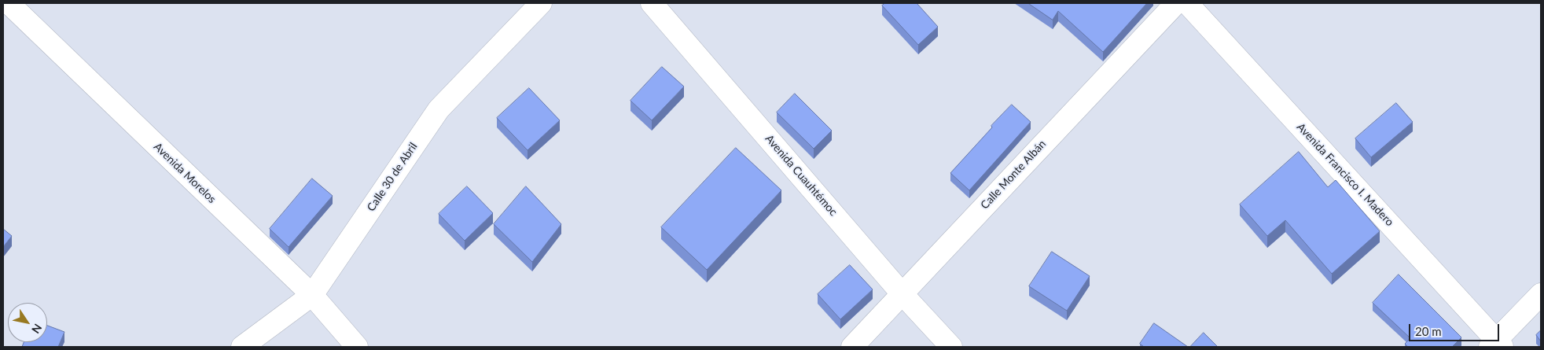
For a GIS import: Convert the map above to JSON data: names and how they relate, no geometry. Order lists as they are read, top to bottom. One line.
{"streets":{"street":["Avenida Morelos","Calle Monte Albán","Avenida Francisco I. Madero","Avenida Cuauhtémoc","Calle 30 de Abril"]},"crossings":[["Avenida Morelos","Calle 30 de Abril"],["Calle Monte Albán","Avenida Cuauhtémoc"]],"scale_bar":"20 m","north":"bottom right"}
